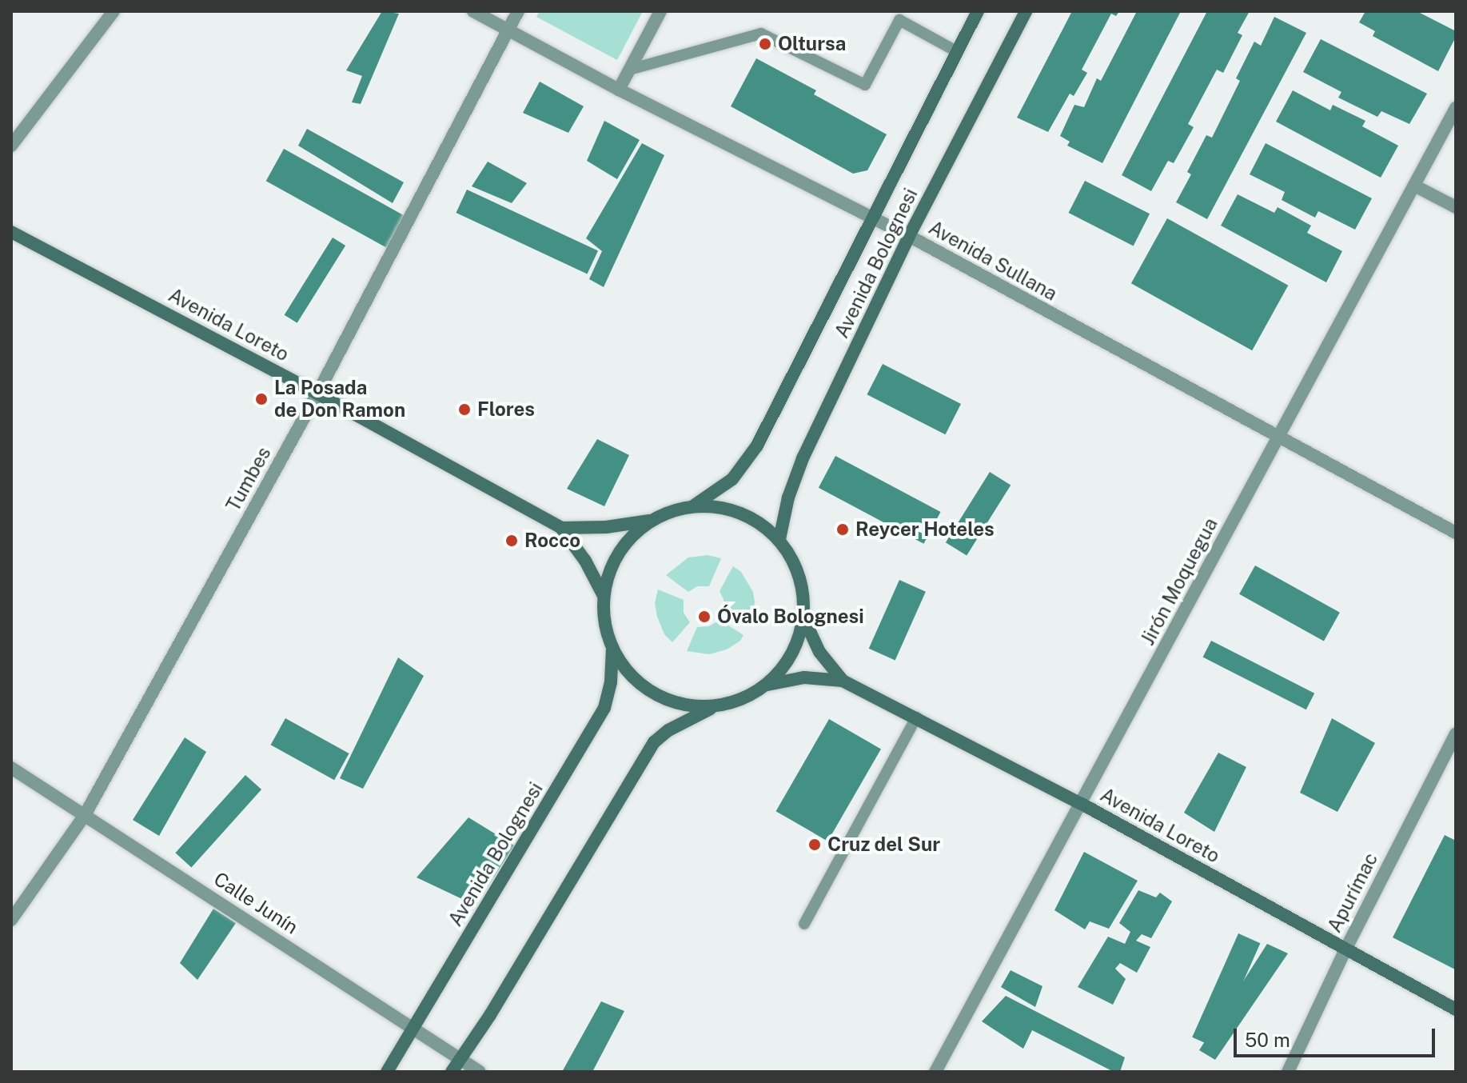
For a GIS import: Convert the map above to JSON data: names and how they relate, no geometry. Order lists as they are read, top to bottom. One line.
{"streets":{"main road":["Avenida Bolognesi","Avenida Loreto"],"street":["Avenida Sullana","Tumbes","Jirón Moquegua","Apurímac","Calle Junín"]},"crossings":[["Avenida Sullana","Avenida Bolognesi"],["Avenida Sullana","Tumbes"],["Avenida Sullana","Jirón Moquegua"],["Avenida Bolognesi","Avenida Loreto"],["Avenida Bolognesi","Calle Junín"],["Avenida Loreto","Tumbes"],["Avenida Loreto","Jirón Moquegua"],["Avenida Loreto","Apurímac"],["Tumbes","Calle Junín"]],"places":["Oltursa","La Posada de Don Ramon","Flores","Reycer Hoteles","Rocco","Óvalo Bolognesi","Cruz del Sur"],"scale_bar":"50 m"}
